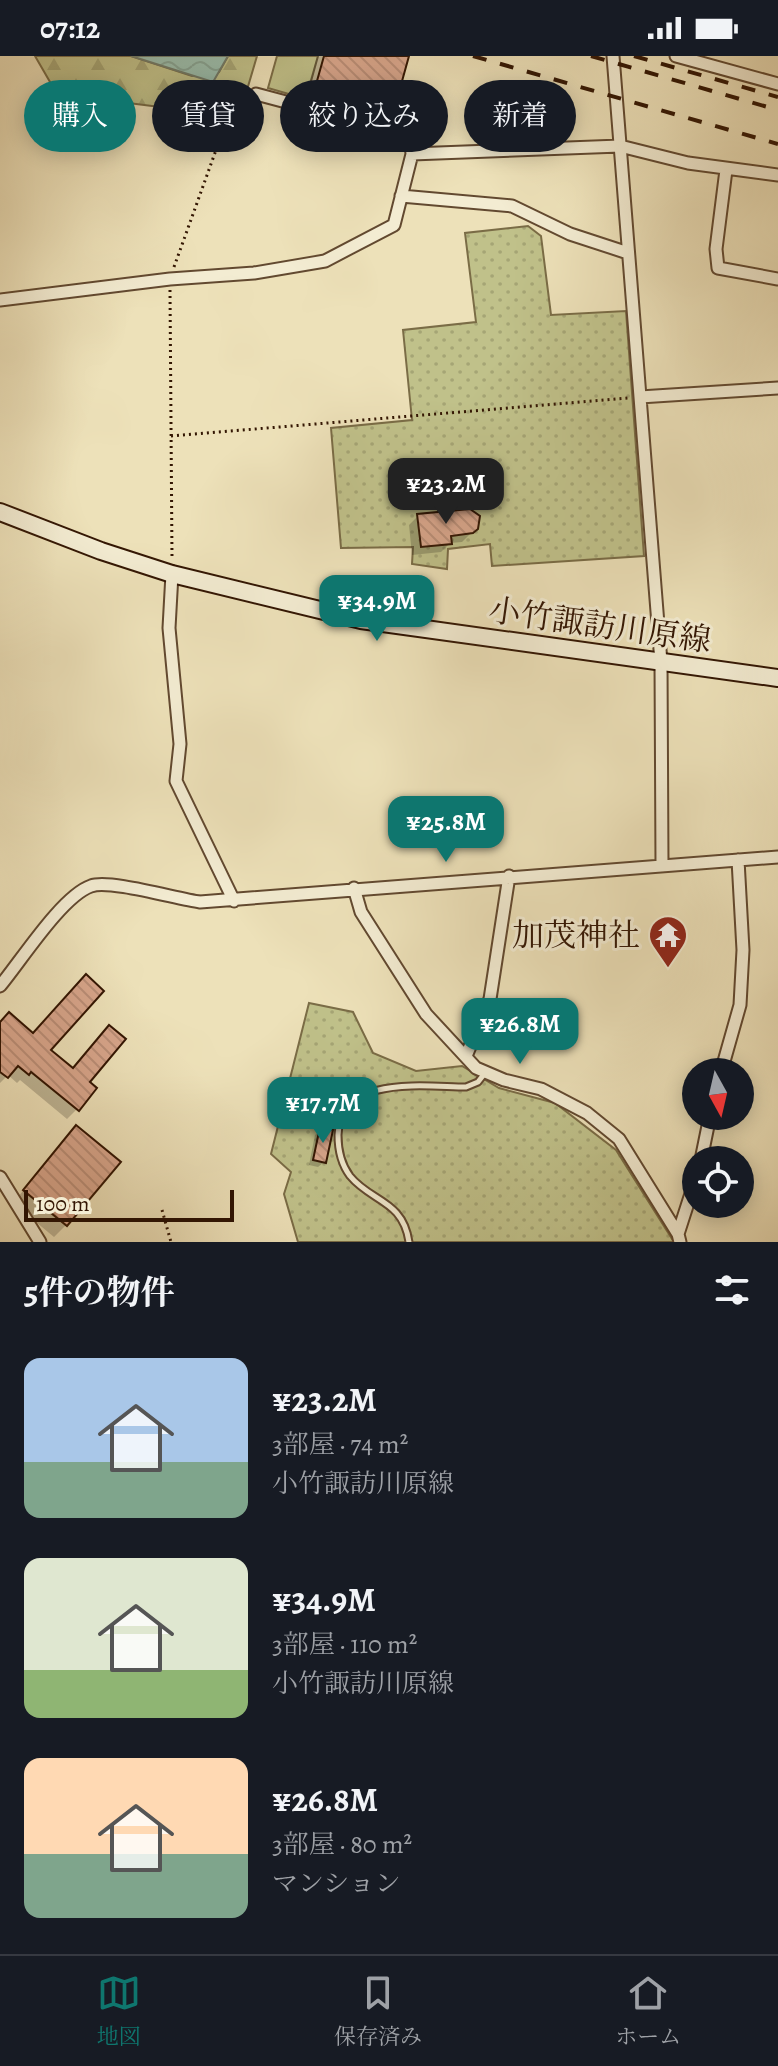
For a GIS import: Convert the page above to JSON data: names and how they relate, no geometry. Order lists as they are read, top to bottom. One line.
{"streets":{"main road":["小竹諏訪川原線"]},"places":{"temple":["加茂神社"]},"scale_bar":"100 m","north":"bottom","page":{"status":"07:12","chip":["購入","賃貸","絞り込み","新着"],"price":["¥23.2M","¥34.9M","¥25.8M","¥26.8M","¥17.7M"],"scale":"100 m","heading":"5件の物件","list":[{"name":"¥23.2M","note":"3部屋 · 74 m² · 小竹諏訪川原線"},{"name":"¥34.9M","note":"3部屋 · 110 m² · 小竹諏訪川原線"},{"name":"¥26.8M","note":"3部屋 · 80 m² · マンション"}],"tabs":["地図","保存済み","ホーム"]}}
